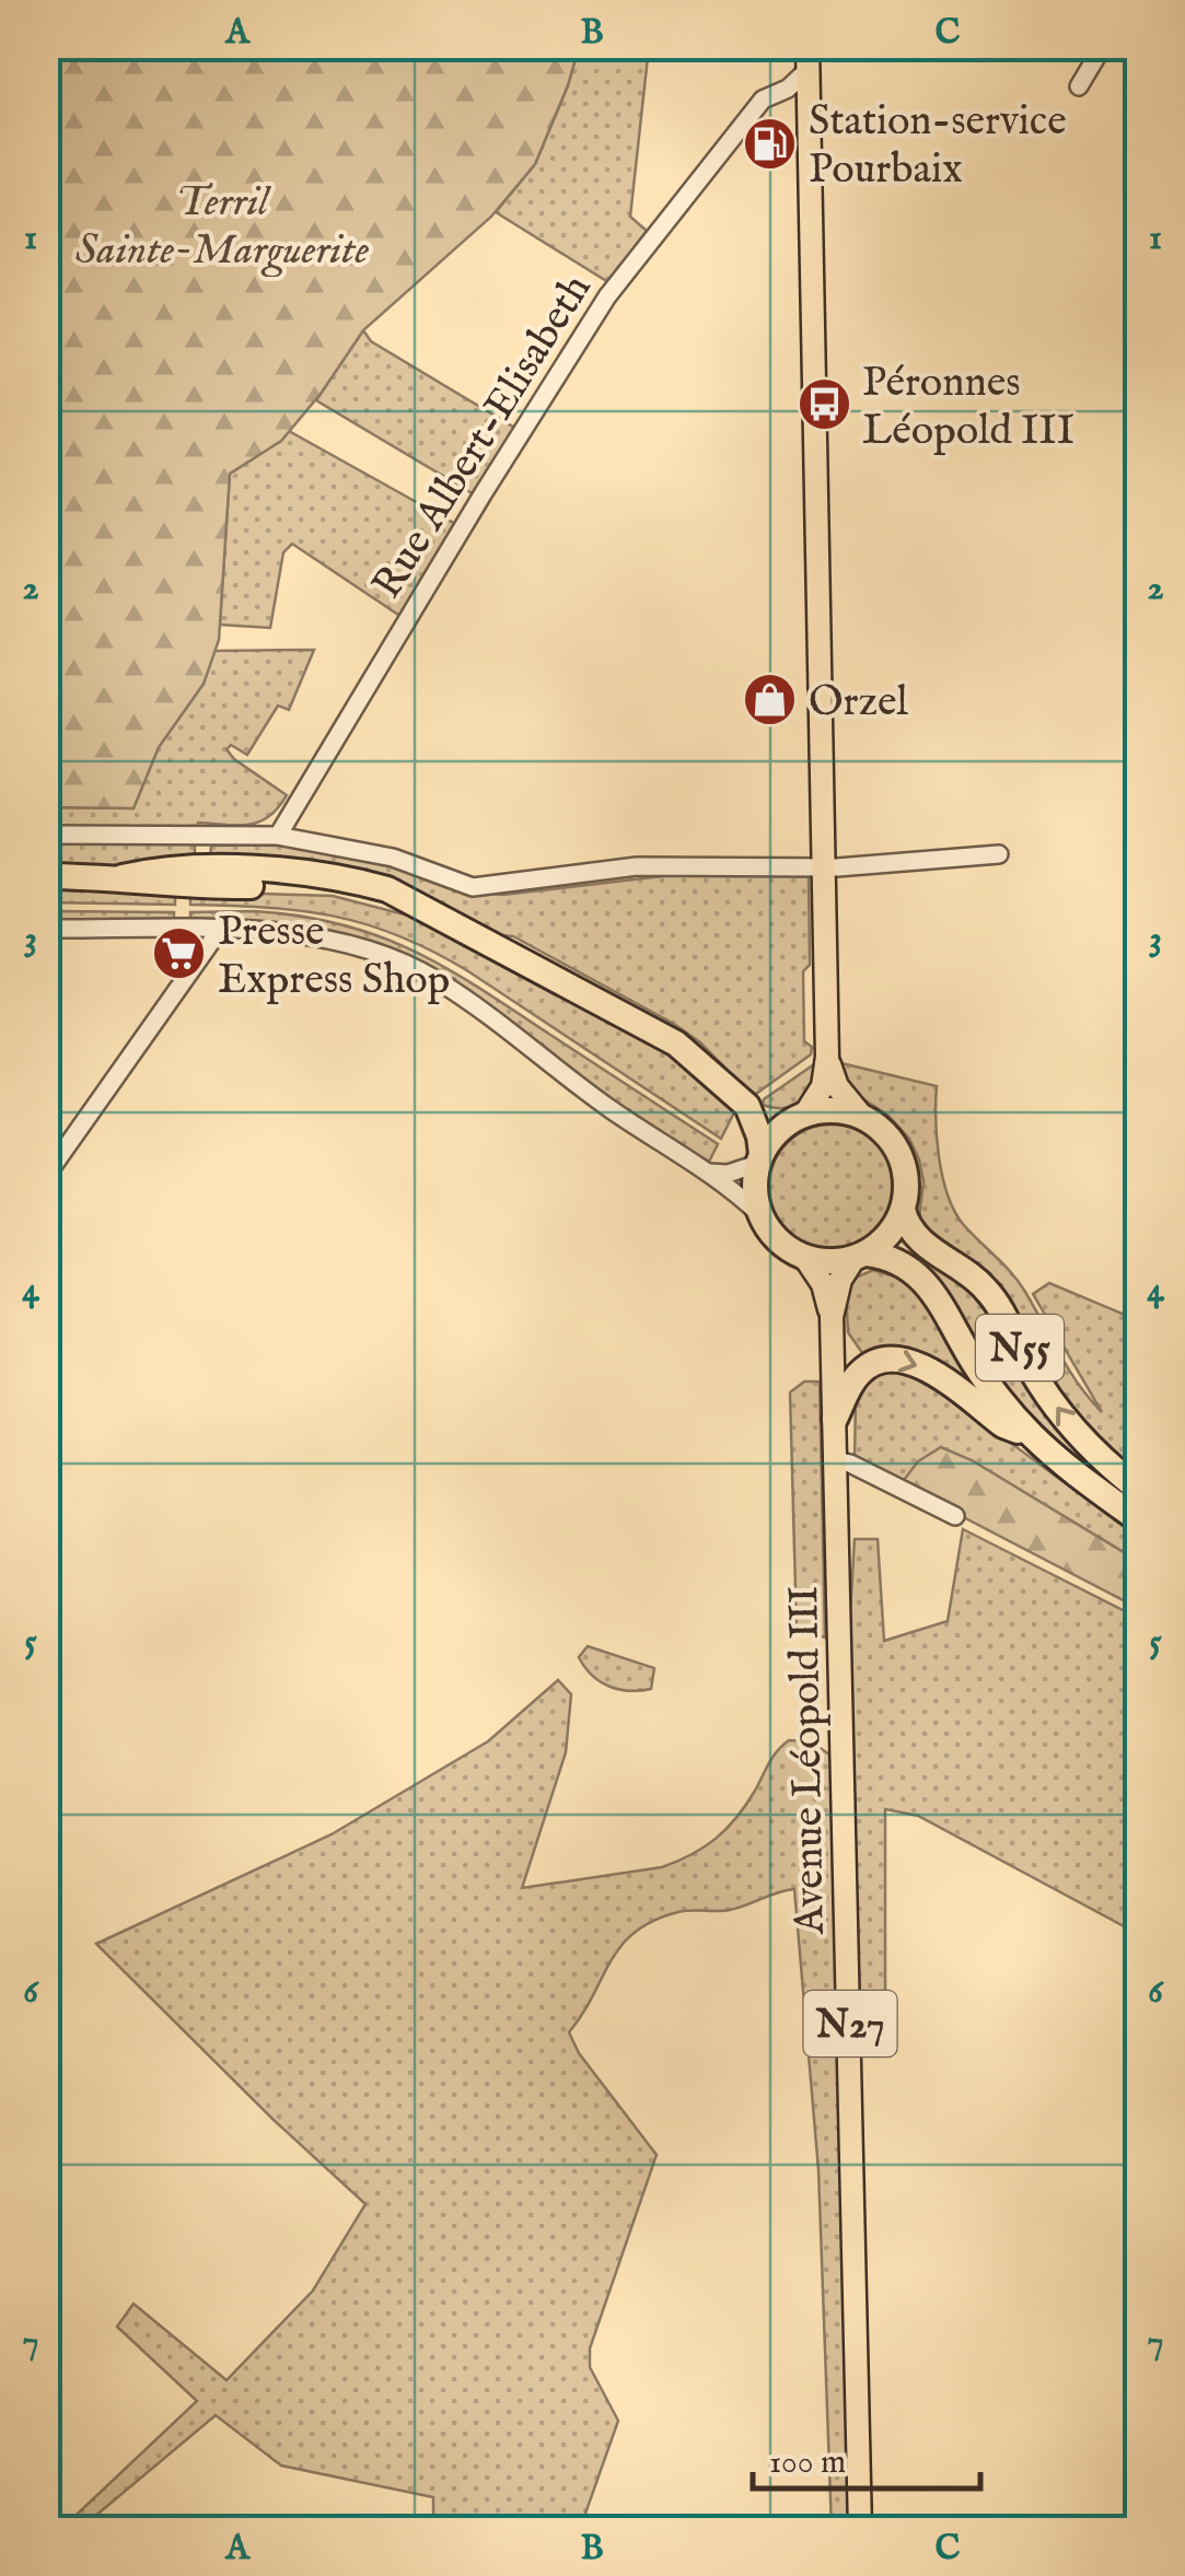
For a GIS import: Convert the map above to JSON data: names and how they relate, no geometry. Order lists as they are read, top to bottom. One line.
{"streets":{"highway":["N55","N27"],"main road":["Avenue Léopold III"],"street":["Rue Albert-Elisabeth"]},"crossings":[["N55","Avenue Léopold III"],["N55","N27"],["Avenue Léopold III","N27"]],"parks":["Terril Sainte-Marguerite"],"places":{"fuel station":["Station-service Pourbaix"],"bus stop":["Péronnes Léopold III"],"shop":["Orzel"],"supermarket":["Presse Express Shop"]},"scale_bar":"100 m","grid":{"columns":["A","B","C"],"rows":["1","2","3","4","5","6","7"]}}
